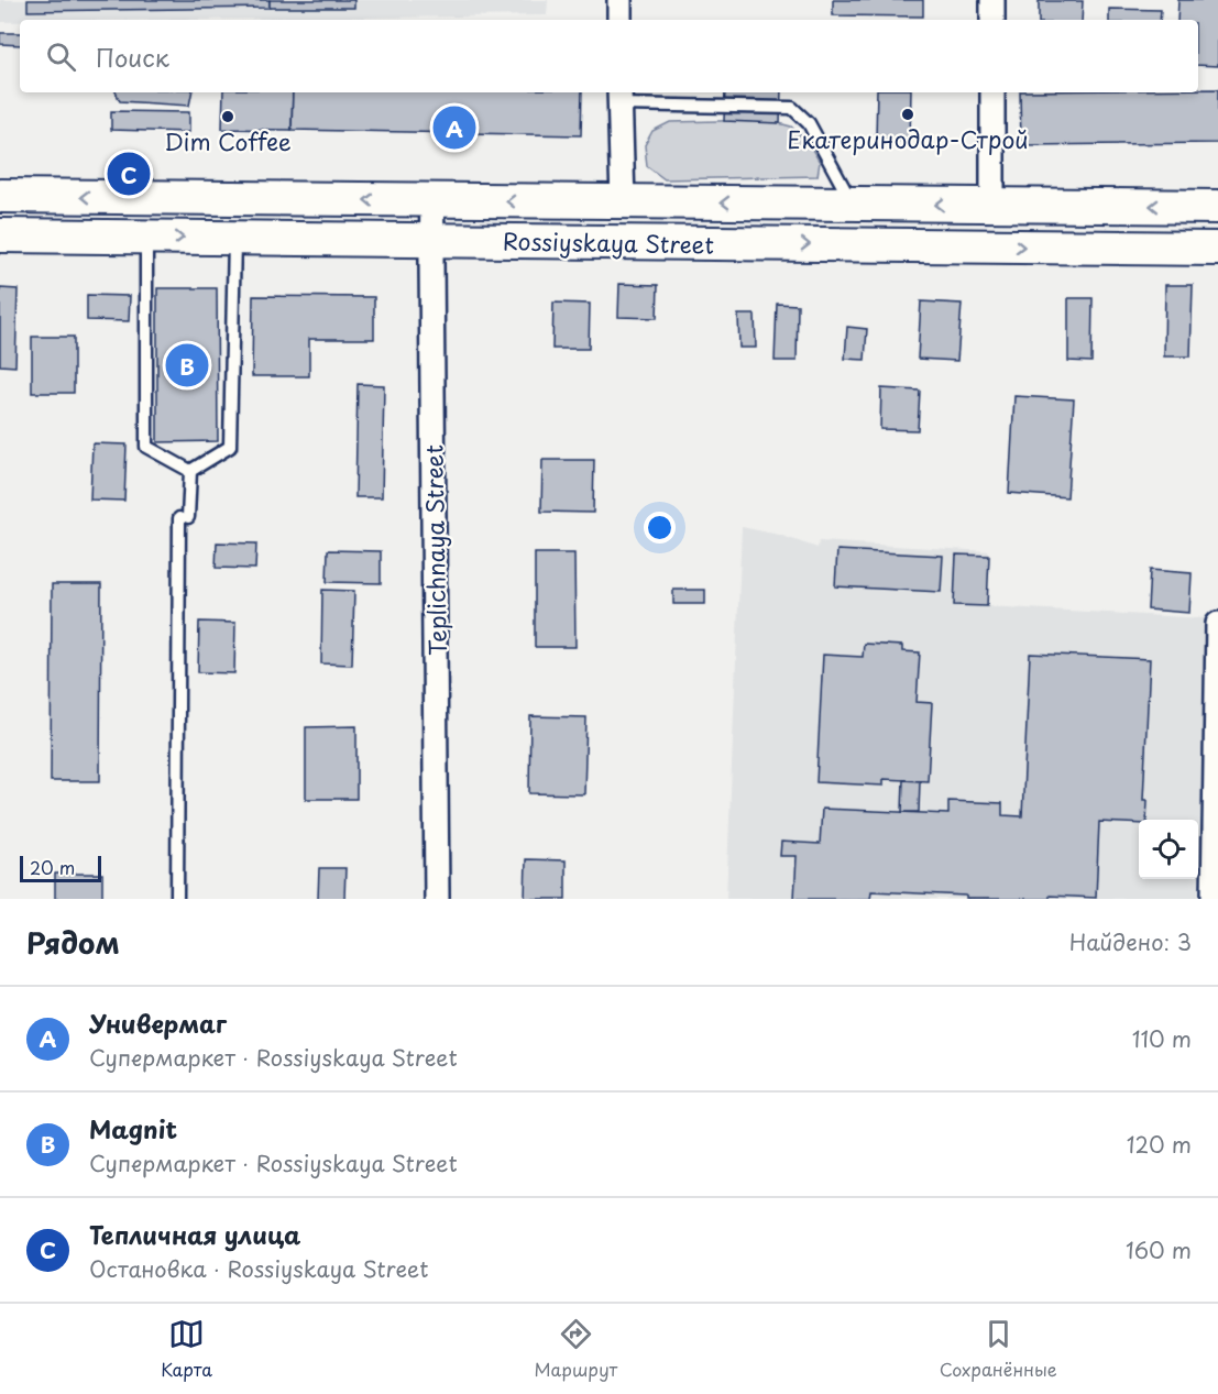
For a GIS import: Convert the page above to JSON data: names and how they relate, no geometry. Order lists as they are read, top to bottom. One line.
{"streets":{"main road":["Rossiyskaya Street"],"street":["Teplichnaya Street"]},"crossings":[["Rossiyskaya Street","Teplichnaya Street"]],"places":["Екатеринодар-Строй","Dim Coffee"],"scale_bar":"20 m","page":{"search":"Поиск","pins":["A","C","B"],"scale":"20 m","heading":["Рядом","Найдено: 3"],"list":[{"mark":"A","name":"Универмаг","note":"Супермаркет · Rossiyskaya Street","value":"110 m"},{"mark":"B","name":"Magnit","note":"Супермаркет · Rossiyskaya Street","value":"120 m"},{"mark":"C","name":"Тепличная улица","note":"Остановка · Rossiyskaya Street","value":"160 m"}],"nav":["Карта","Маршрут","Сохранённые"]}}
